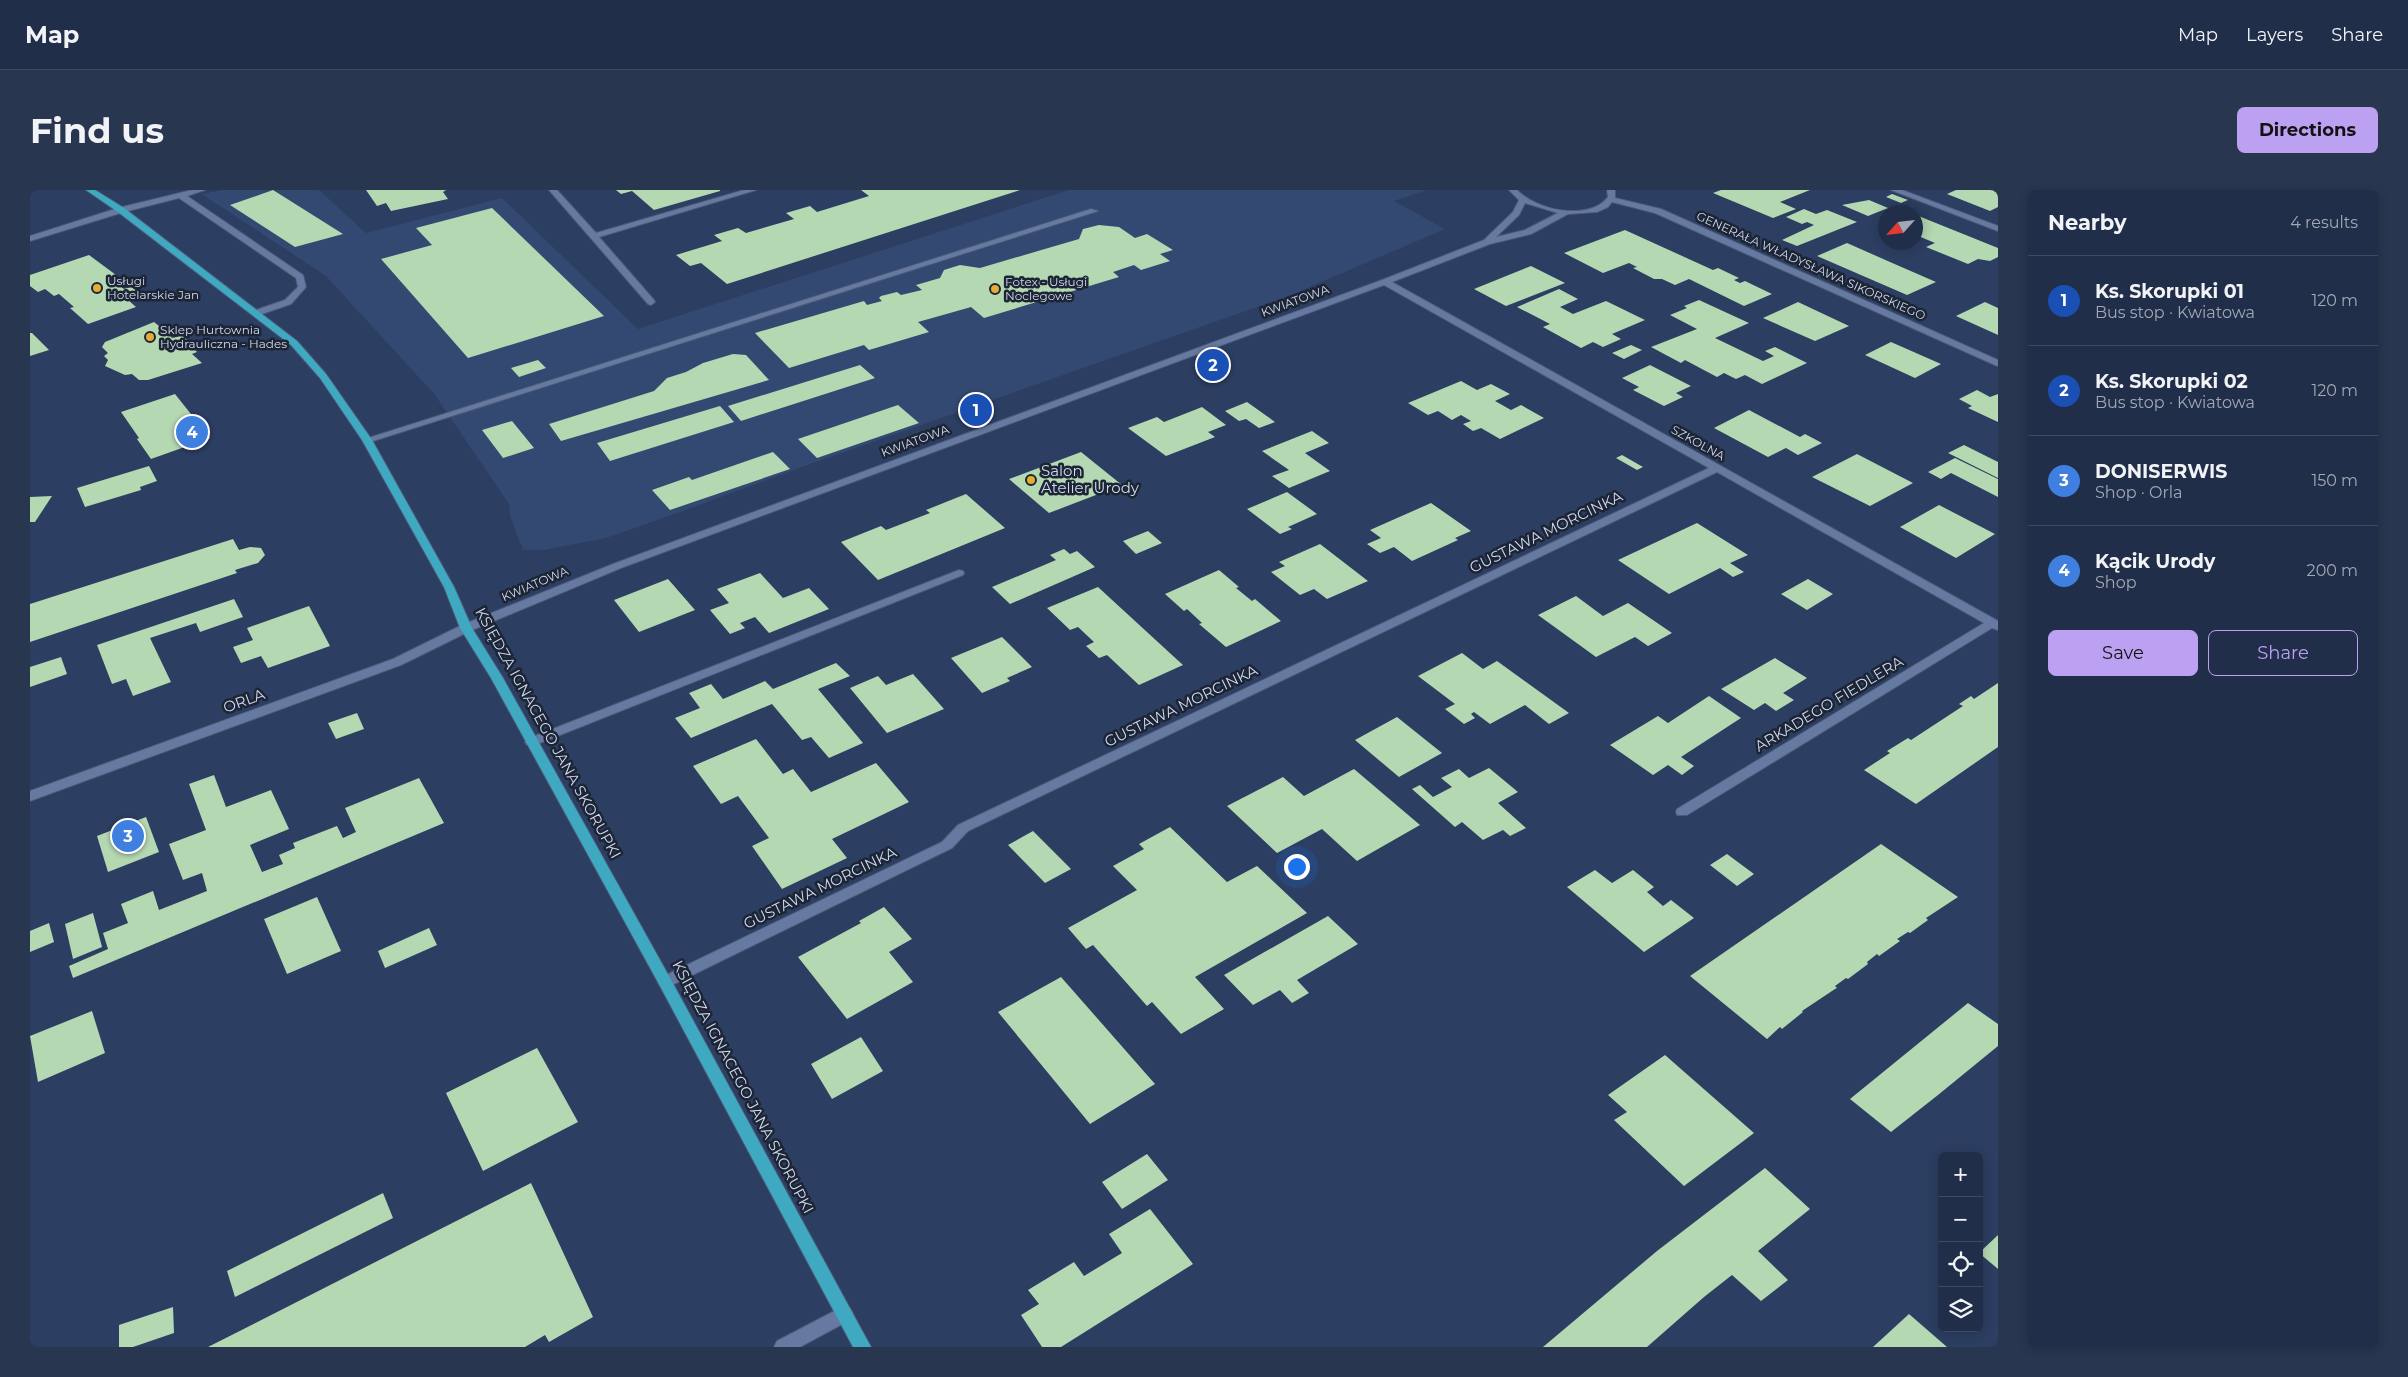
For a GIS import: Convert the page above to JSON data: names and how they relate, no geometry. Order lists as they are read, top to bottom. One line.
{"streets":{"main road":["KSIĘDZA IGNACEGO JANA SKORUPKI"],"street":["GENERAŁA WŁADYSŁAWA SIKORSKIEGO","KWIATOWA","SZKOLNA","GUSTAWA MORCINKA","ORLA","ARKADEGO FIEDLERA"]},"crossings":[["KWIATOWA","SZKOLNA"],["KWIATOWA","ORLA"],["KWIATOWA","KSIĘDZA IGNACEGO JANA SKORUPKI"],["SZKOLNA","GUSTAWA MORCINKA"],["SZKOLNA","ARKADEGO FIEDLERA"],["GUSTAWA MORCINKA","KSIĘDZA IGNACEGO JANA SKORUPKI"],["ORLA","KSIĘDZA IGNACEGO JANA SKORUPKI"]],"places":["Usługi Hotelarskie Jan","Fotex - Usługi Noclegowe","Sklep Hurtownia Hydrauliczna - Hades","Salon Atelier Urody"],"north":"bottom left","page":{"header":"Map","nav":["Map","Layers","Share"],"buttons":["Directions",["Save","Share"]],"title":"Find us","heading":["Nearby","4 results"],"list":[{"mark":"1","name":"Ks. Skorupki 01","note":"Bus stop · Kwiatowa","value":"120 m"},{"mark":"2","name":"Ks. Skorupki 02","note":"Bus stop · Kwiatowa","value":"120 m"},{"mark":"3","name":"DONISERWIS","note":"Shop · Orla","value":"150 m"},{"mark":"4","name":"Kącik Urody","note":"Shop","value":"200 m"}],"pins":["2","1","4","3"],"map_buttons":["+","−"]}}
